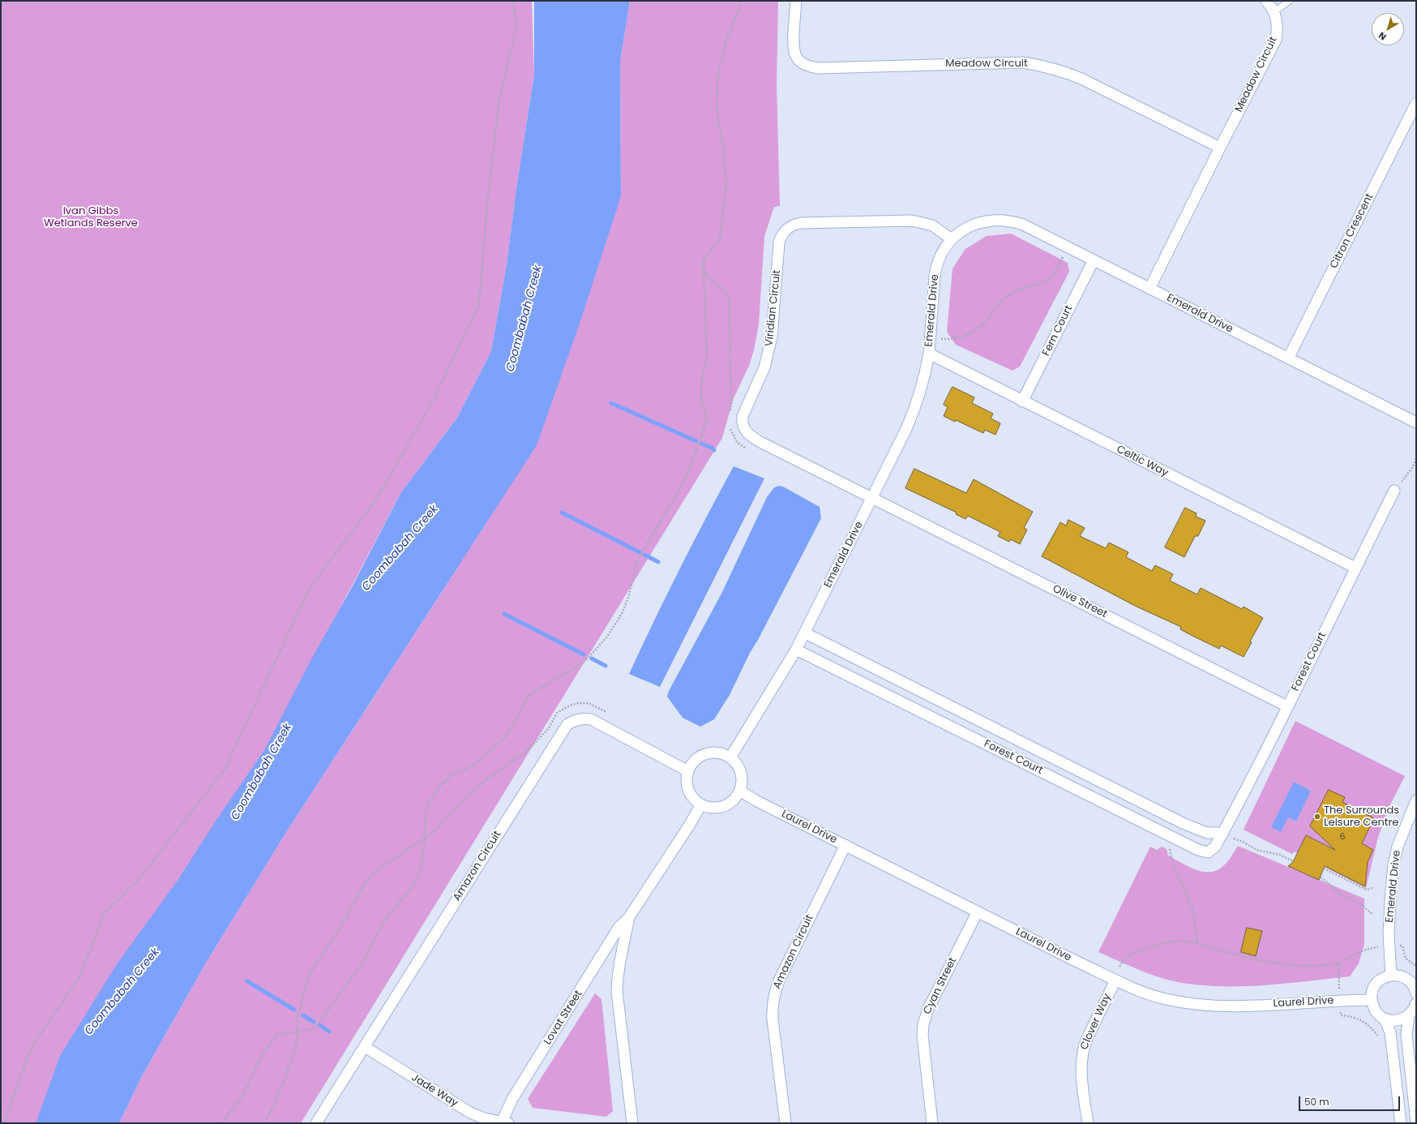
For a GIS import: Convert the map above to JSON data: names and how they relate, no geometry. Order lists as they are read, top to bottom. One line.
{"streets":{"street":["Meadow Circuit","Citron Crescent","Viridian Circuit","Emerald Drive","Fern Court","Celtic Way","Olive Street","Forest Court","Laurel Drive","Amazon Circuit","Cyan Street","Lovat Street","Clover Way","Jade Way"]},"crossings":[["Meadow Circuit","Emerald Drive"],["Citron Crescent","Emerald Drive"],["Viridian Circuit","Emerald Drive"],["Viridian Circuit","Olive Street"],["Emerald Drive","Fern Court"],["Emerald Drive","Celtic Way"],["Emerald Drive","Olive Street"],["Emerald Drive","Forest Court"],["Emerald Drive","Laurel Drive"],["Emerald Drive","Amazon Circuit"],["Emerald Drive","Lovat Street"],["Fern Court","Celtic Way"],["Celtic Way","Forest Court"],["Olive Street","Forest Court"],["Laurel Drive","Amazon Circuit"],["Laurel Drive","Cyan Street"],["Laurel Drive","Lovat Street"],["Laurel Drive","Clover Way"],["Amazon Circuit","Lovat Street"],["Amazon Circuit","Jade Way"],["Lovat Street","Jade Way"]],"water":["Coombabah Creek"],"parks":["Ivan Gibbs Wetlands Reserve"],"places":["The Surrounds Leisure Centre"],"house_numbers":["6"],"scale_bar":"50 m","north":"bottom left"}
